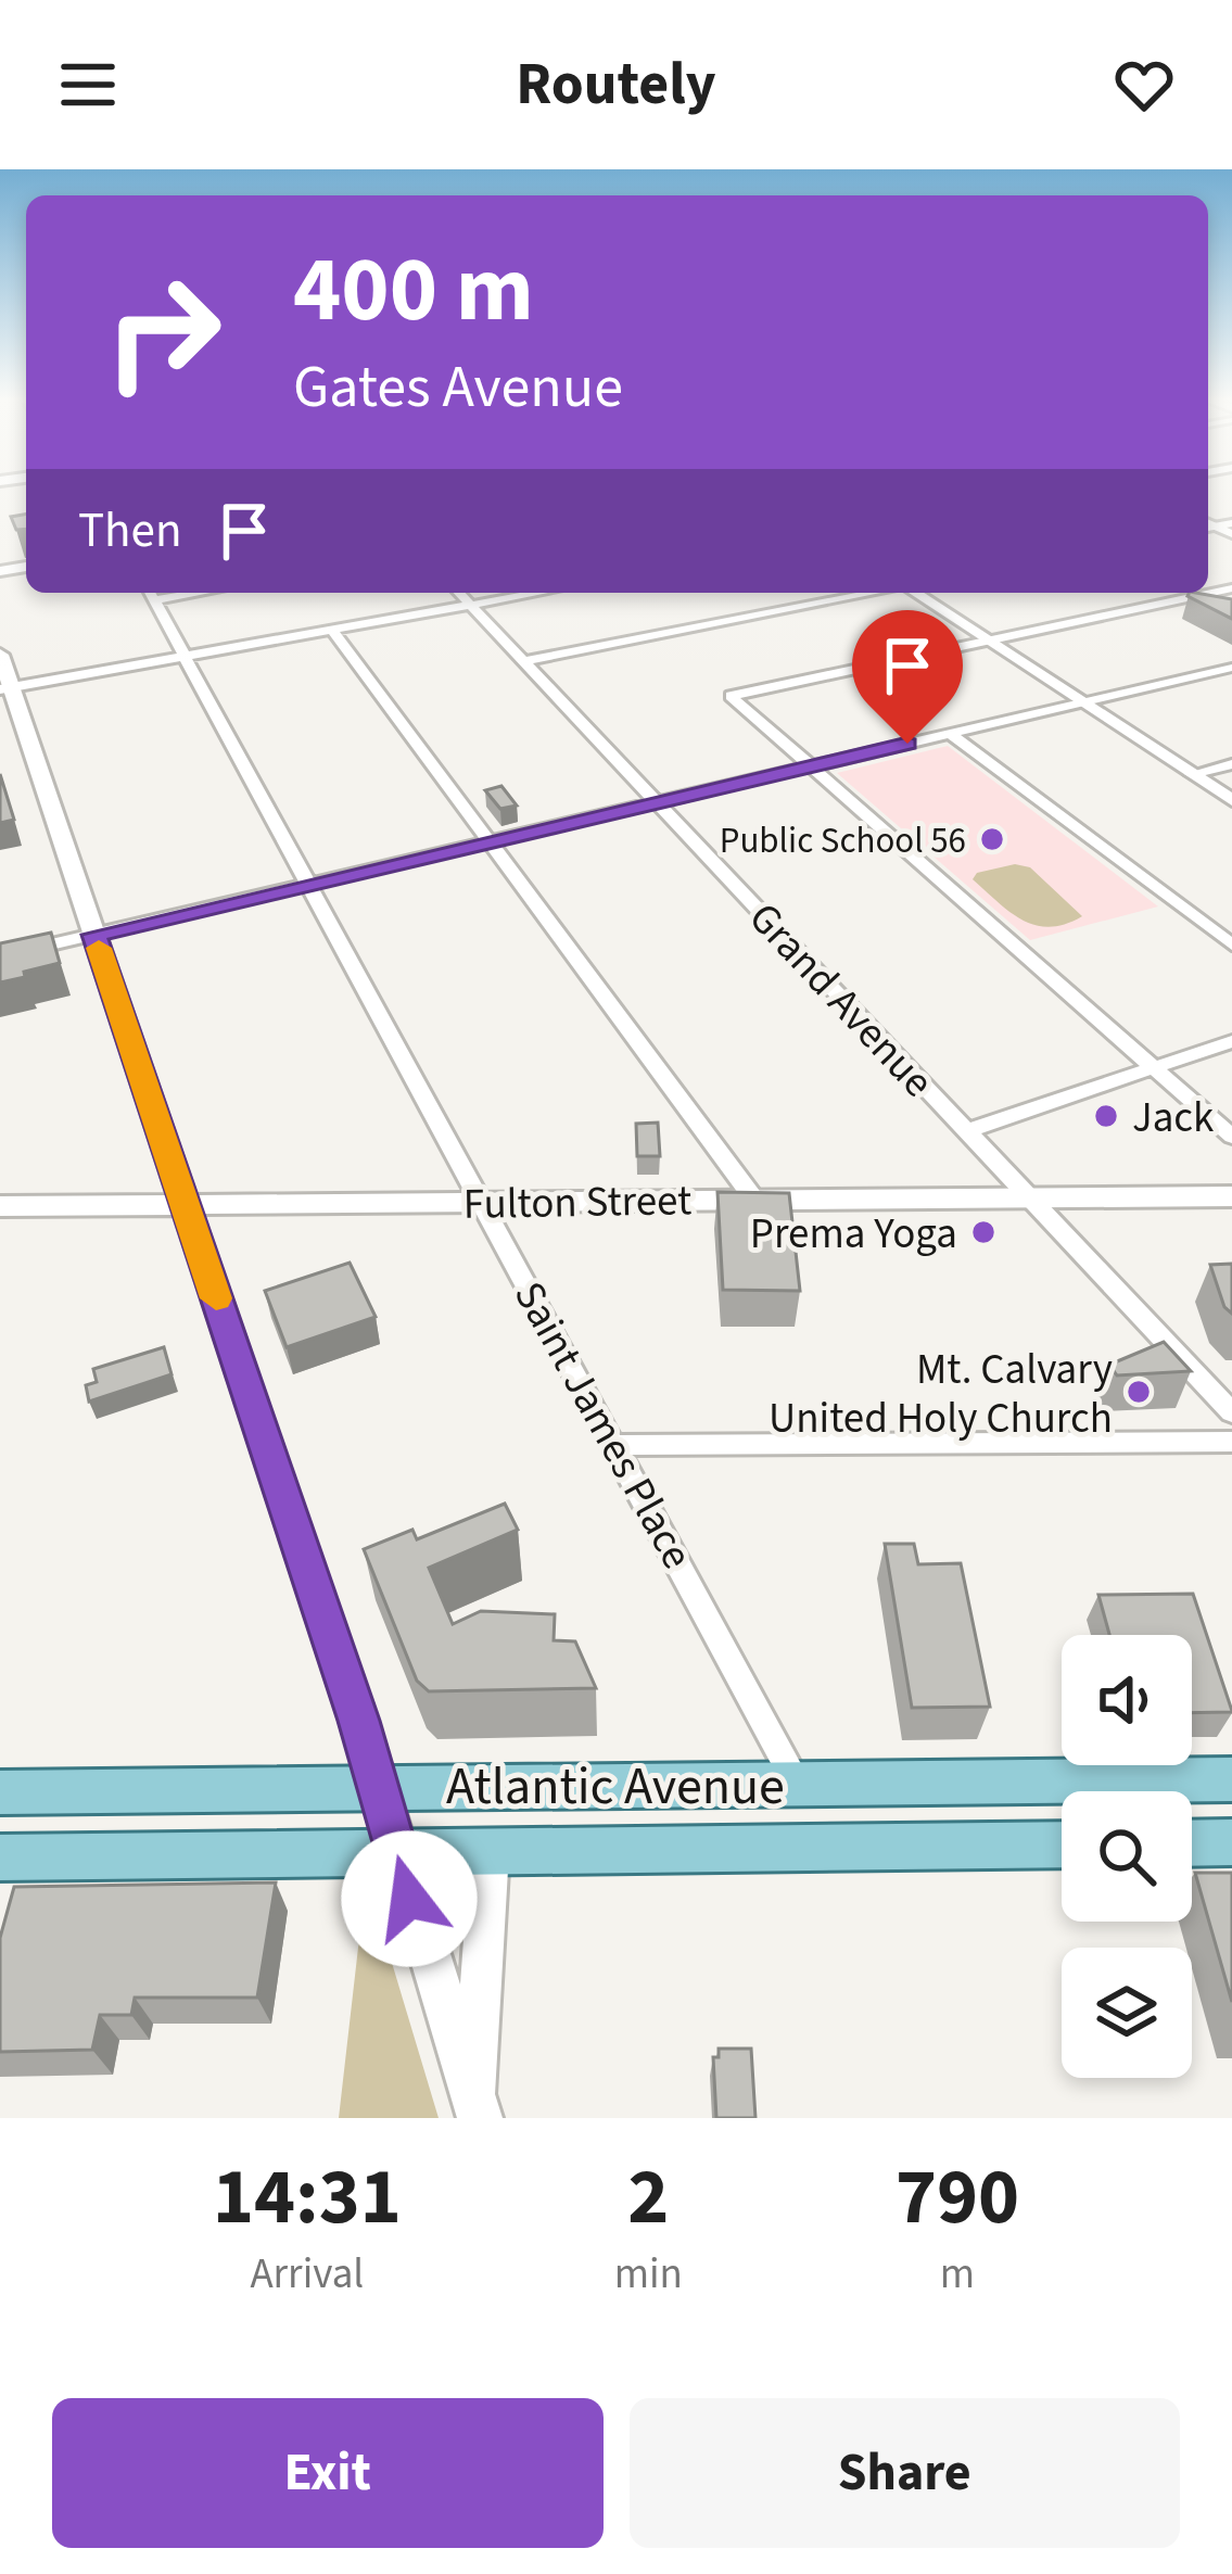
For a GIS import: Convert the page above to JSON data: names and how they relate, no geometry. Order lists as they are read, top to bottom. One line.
{"streets":{"main road":["Fulton Street","Atlantic Avenue"],"street":["Grand Avenue","Saint James Place"]},"crossings":[["Grand Avenue","Fulton Street"],["Fulton Street","Saint James Place"],["Saint James Place","Atlantic Avenue"]],"places":["Public School 56","Jack","Prema Yoga","Mt. Calvary United Holy Church"],"page":{"header":"Routely","turn":["400 m","Gates Avenue"],"then":"Then","eta":["14:31","Arrival","2","min","790","m"],"buttons":["Exit","Share"]}}
